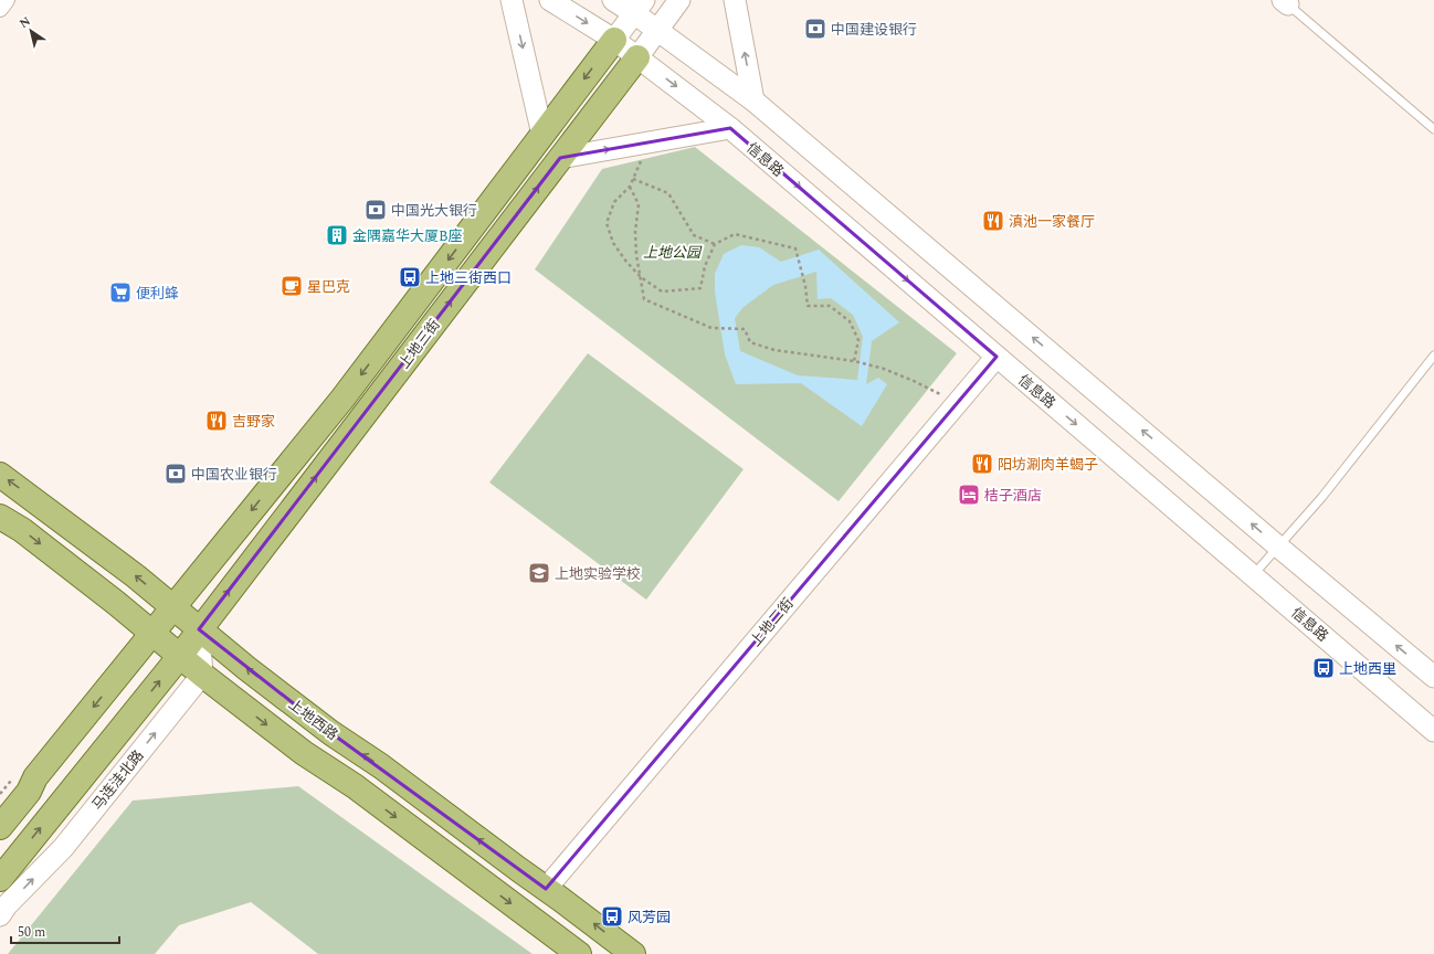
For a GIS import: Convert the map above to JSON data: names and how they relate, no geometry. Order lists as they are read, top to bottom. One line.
{"streets":{"main road":["信息路","上地三街","上地二街","上地西路","马连洼北路"]},"crossings":[["信息路","上地三街"],["信息路","上地二街"],["上地三街","上地西路"],["上地三街","马连洼北路"],["上地二街","上地西路"]],"parks":["上地公园"],"places":{"bank":["中国建设银行","中国光大银行","中国农业银行"],"restaurant":["滇池一家餐厅","吉野家","阳坊涮肉羊蝎子"],"building":["金隅嘉华大厦B座"],"bus stop":["上地三街西口","上地西里","风芳园"],"cafe":["星巴克"],"supermarket":["便利蜂"],"hotel":["桔子酒店"],"school or university":["上地实验学校"]},"scale_bar":"50 m","north":"top left"}
